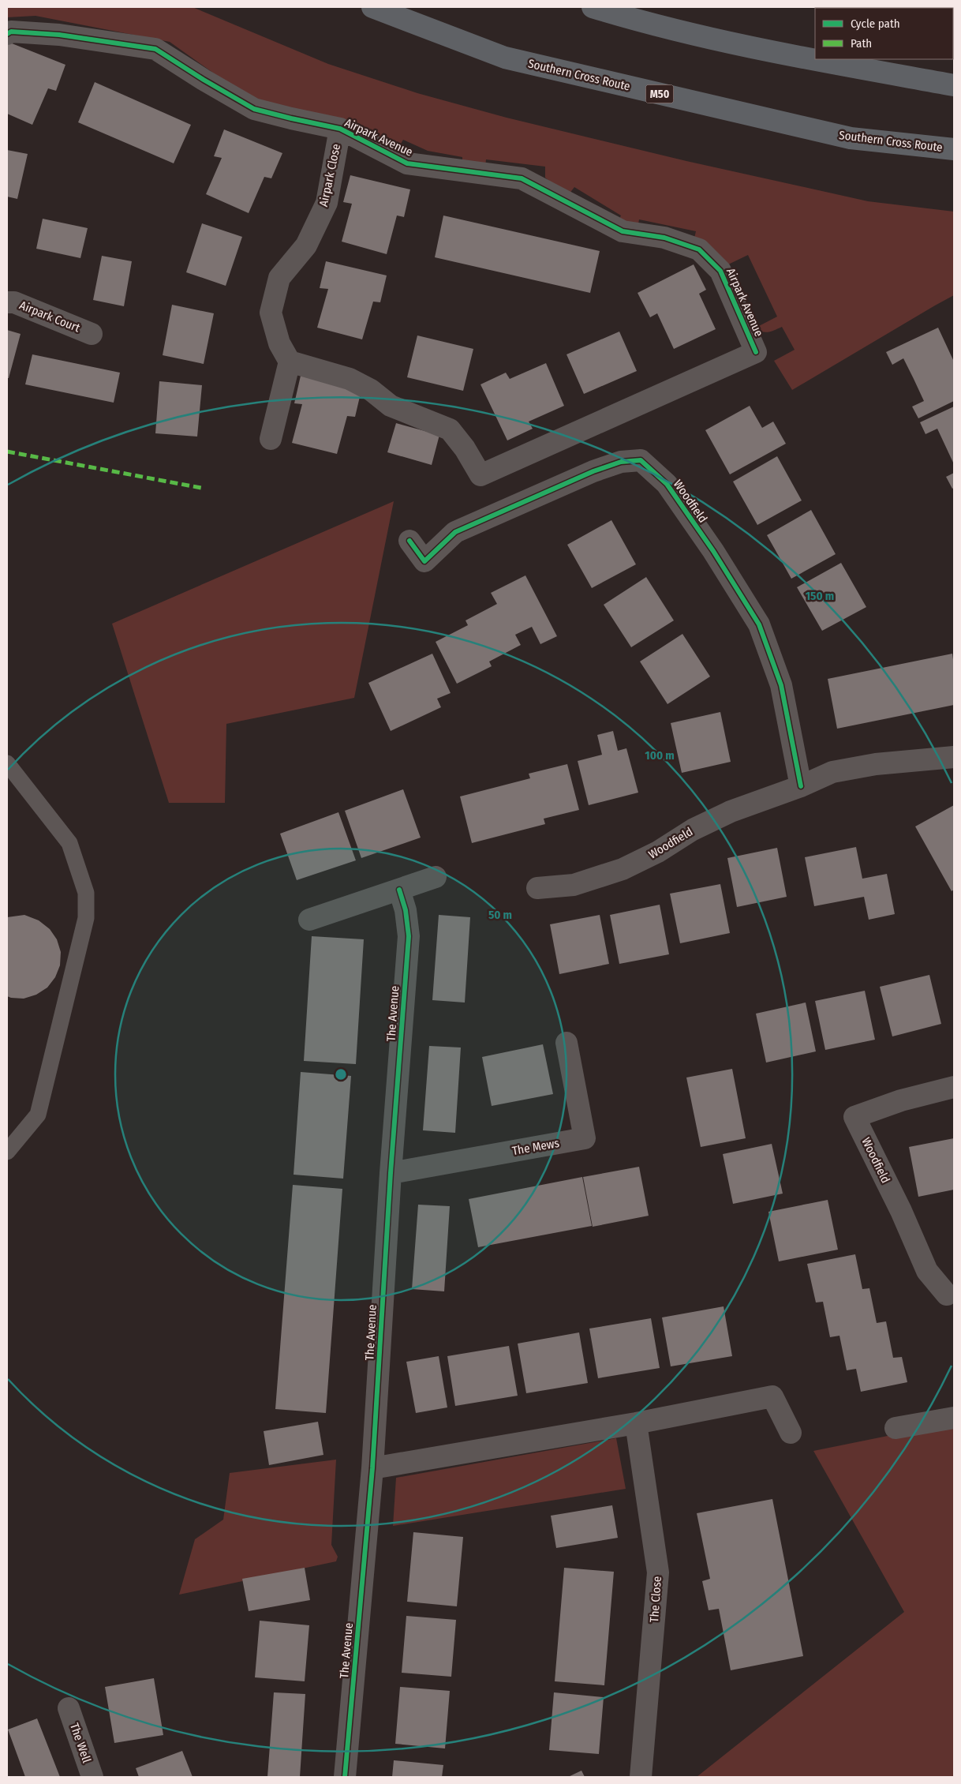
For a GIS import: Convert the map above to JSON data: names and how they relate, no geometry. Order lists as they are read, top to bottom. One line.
{"streets":{"highway":["Southern Cross Route","M50"],"street":["Airpark Avenue","Airpark Close","Airpark Court","Woodfield","The Avenue","The Mews","The Close","The Well"]},"crossings":[["Airpark Avenue","Airpark Close"],["The Avenue","The Mews"]],"legend":["Cycle path","Path"],"rings":["150 m","100 m","50 m"]}
